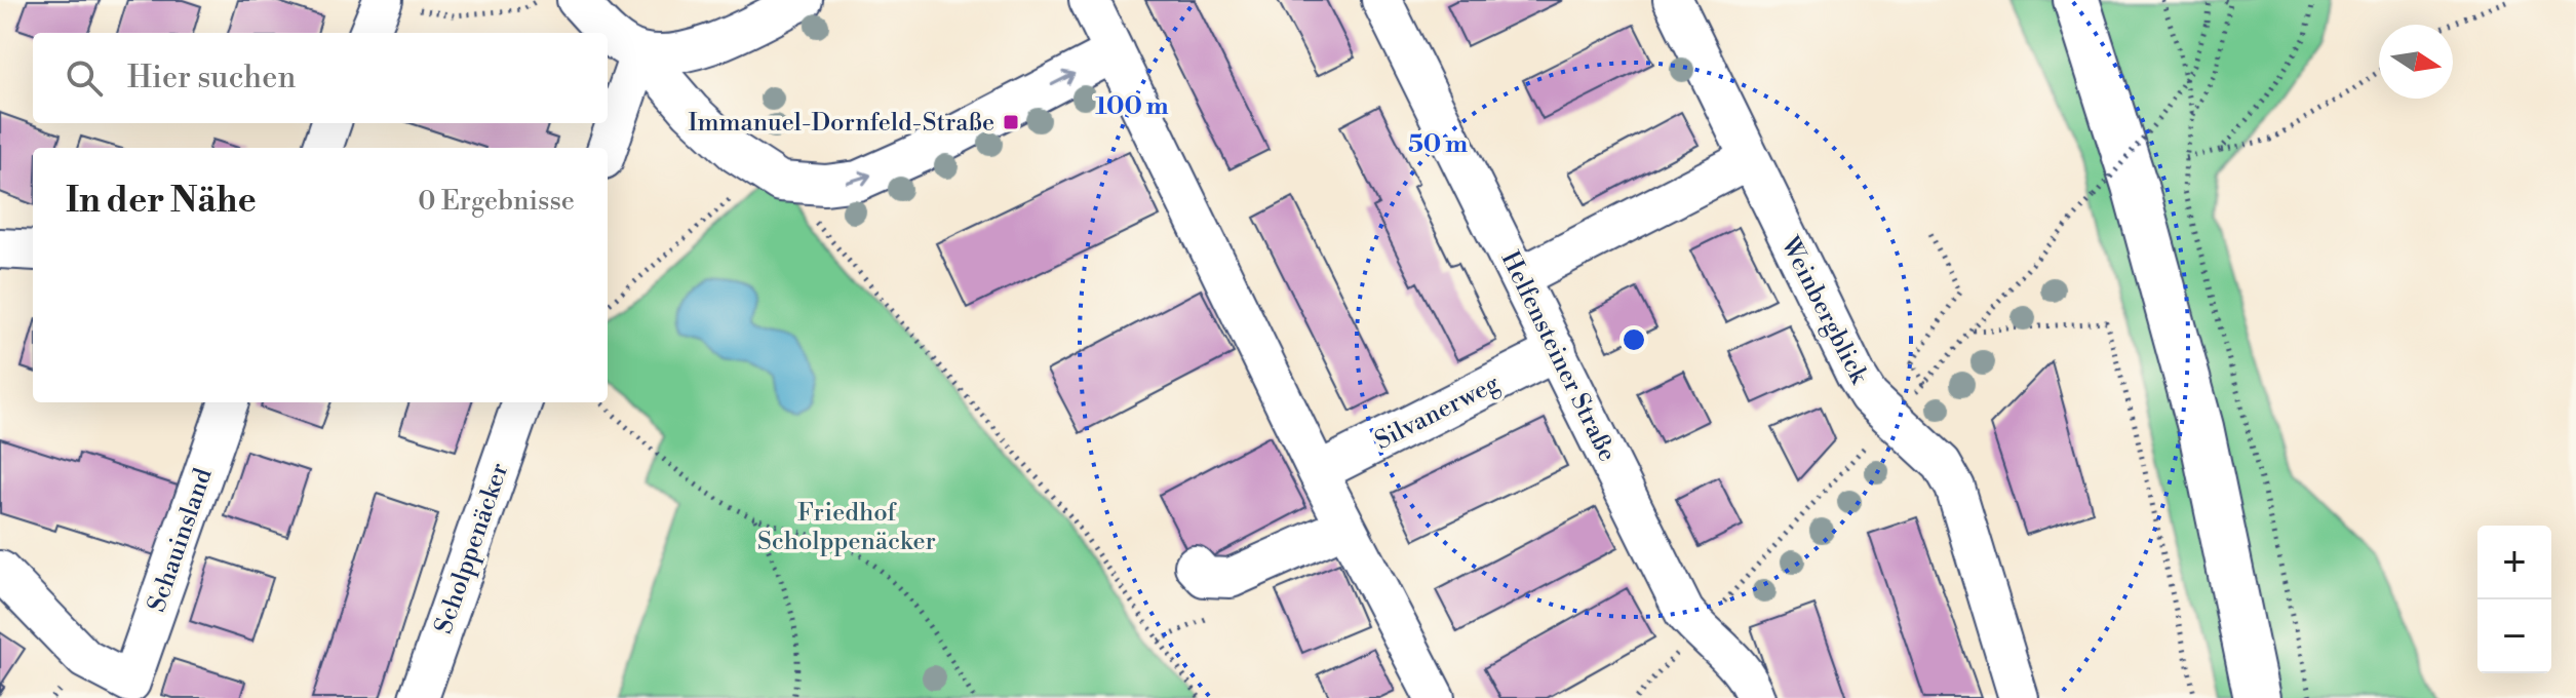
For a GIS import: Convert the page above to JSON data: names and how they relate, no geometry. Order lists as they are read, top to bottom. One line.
{"streets":{"street":["Weinbergblick","Helfensteiner Straße","Silvanerweg","Schauinsland","Scholppenäcker"]},"crossings":[["Helfensteiner Straße","Silvanerweg"]],"parks":["Friedhof Scholppenäcker"],"places":{"transit":["Immanuel-Dornfeld-Straße"]},"north":"right","page":{"search":"Hier suchen","heading":["In der Nähe","0 Ergebnisse"],"map_buttons":["+","−"]},"rings":["100 m","50 m"]}
